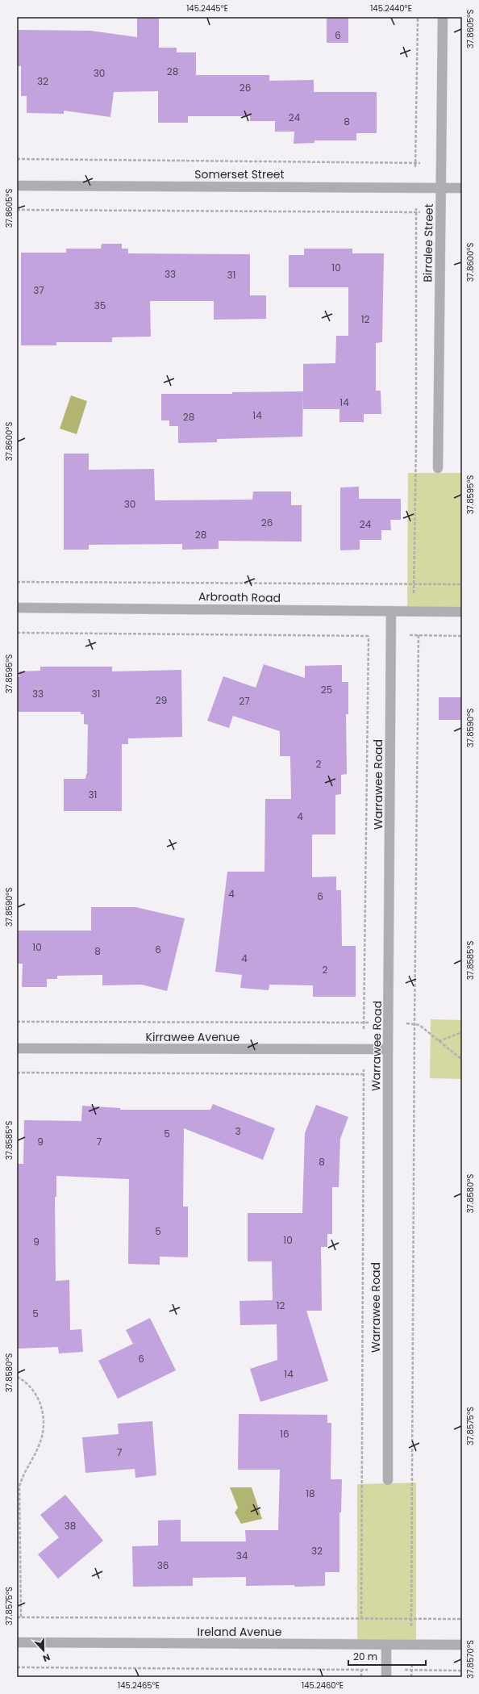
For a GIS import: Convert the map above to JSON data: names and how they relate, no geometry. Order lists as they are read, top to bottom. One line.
{"streets":{"street":["Somerset Street","Birralee Street","Arbroath Road","Warrawee Road","Kirrawee Avenue","Ireland Avenue"]},"crossings":[["Somerset Street","Birralee Street"],["Arbroath Road","Warrawee Road"],["Warrawee Road","Kirrawee Avenue"]],"house_numbers":["6","28","30","32","26","24","8","10","33","31","37","35","12","14","14","28","30","26","24","28","25","33","31","29","27","2","31","4","4","6","10","6","8","4","2","3","5","9","7","8","5","10","9","12","5","6","14","16","7","18","38","32","34","36"],"scale_bar":"20 m","north":"bottom","coordinates":["145.2445°E","145.2440°E","37.8605°S","37.8600°S","37.8595°S","37.8590°S","37.8585°S","37.8580°S","37.8575°S","37.8570°S","145.2465°E","145.2460°E"]}
